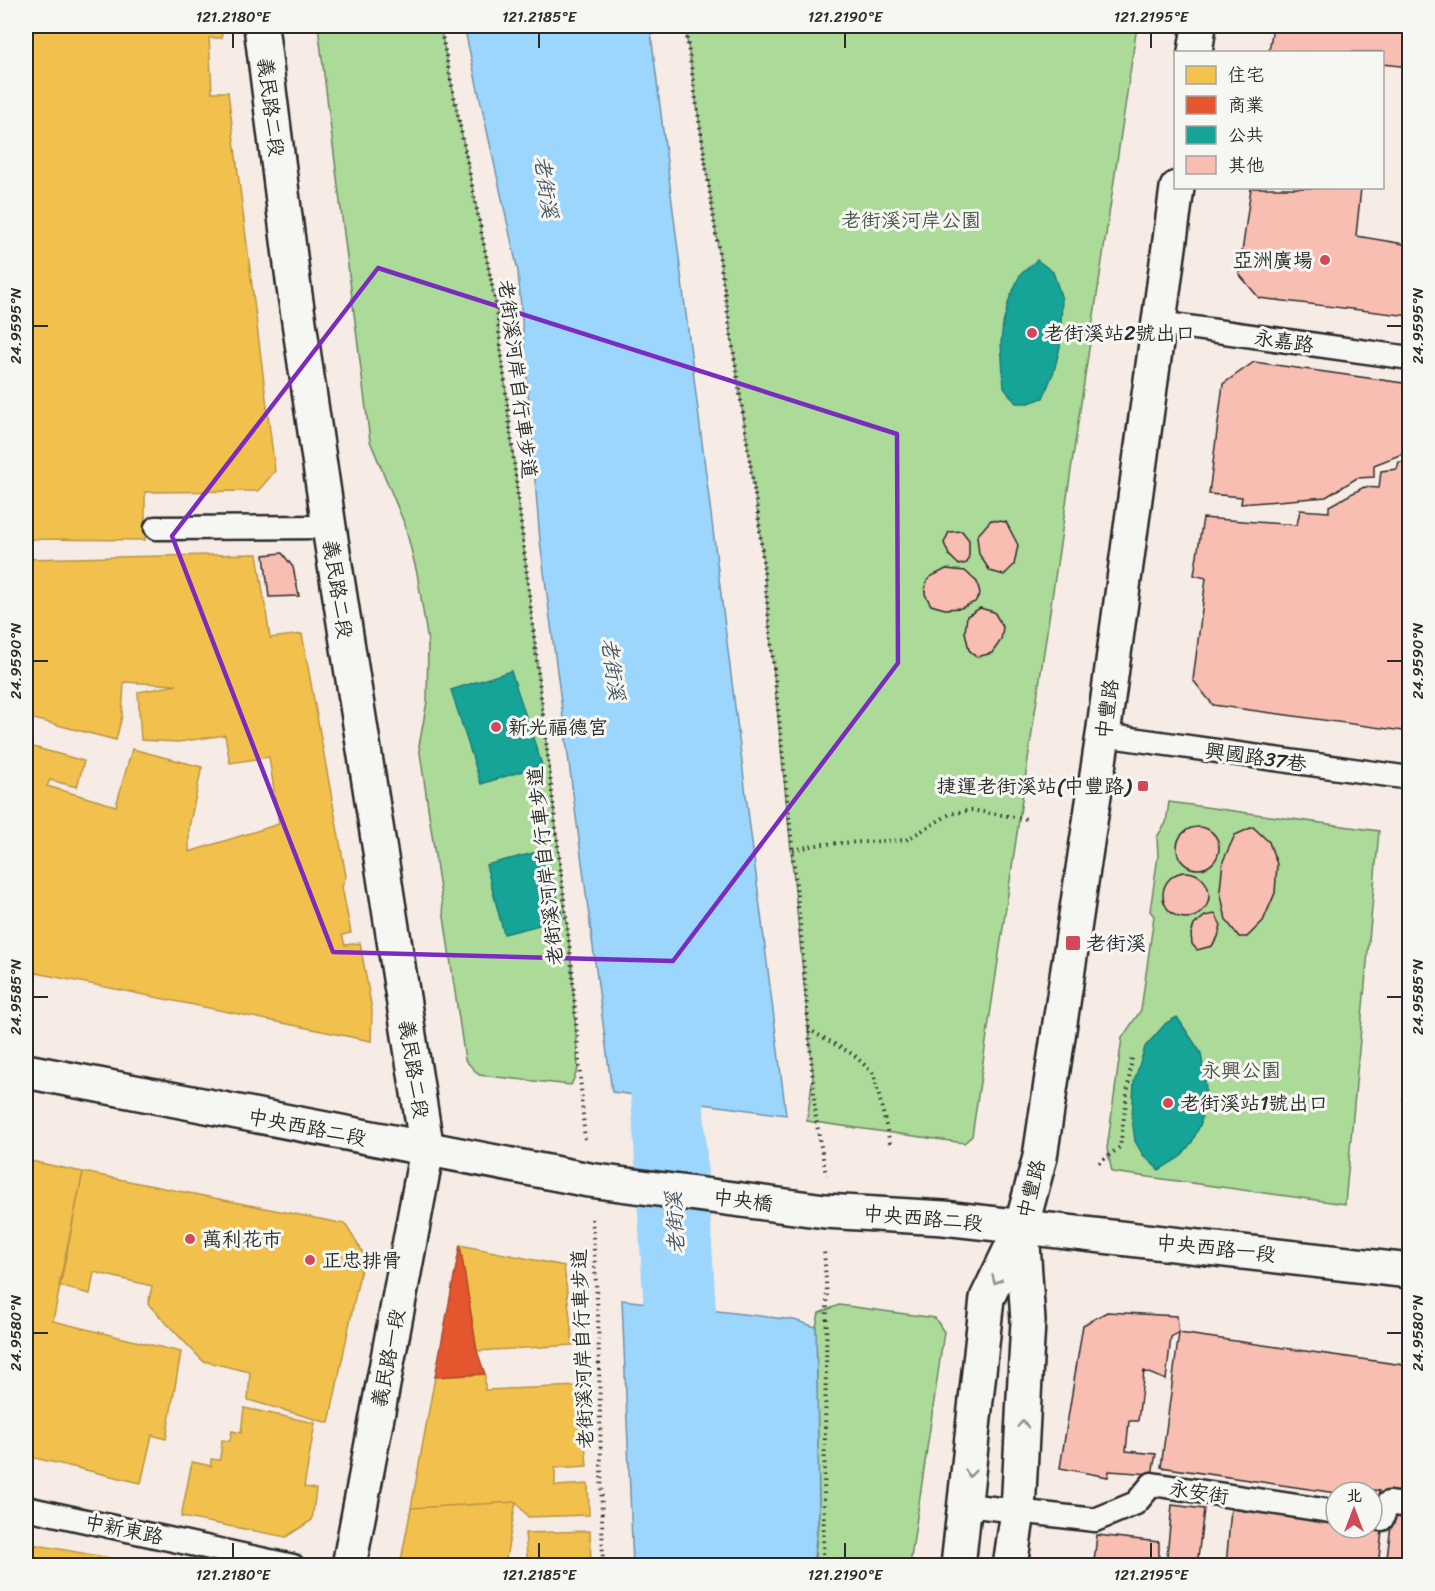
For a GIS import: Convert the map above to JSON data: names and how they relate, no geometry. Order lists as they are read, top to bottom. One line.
{"streets":{"street":["義民路二段","中豐路","中央西路二段","中央橋","中央西路一段","義民路一段"],"lane":["永嘉路","興國路37巷","永安街","中新東路"],"path":["老街溪河岸自行車步道"]},"crossings":[["義民路二段","中央西路二段"],["義民路二段","義民路一段"],["永嘉路","中豐路"],["老街溪河岸自行車步道","中央西路二段"],["老街溪河岸自行車步道","中央橋"],["中豐路","興國路37巷"],["中豐路","中央西路二段"],["中豐路","中央西路一段"],["中豐路","永安街"],["中央西路二段","中央橋"],["中央西路二段","中央西路一段"],["中央西路二段","義民路一段"]],"water":["老街溪"],"parks":["老街溪河岸公園","永興公園"],"places":{"other":["亞洲廣場","老街溪站2號出口","新光福德宮","老街溪站1號出口","萬利花市","正忠排骨"],"transit":["捷運老街溪站(中豐路)","老街溪"]},"legend":["住宅","商業","公共","其他"],"north":"top","coordinates":["121.2180°E","121.2185°E","121.2190°E","121.2195°E","24.9595°N","24.9590°N","24.9585°N","24.9580°N"]}
